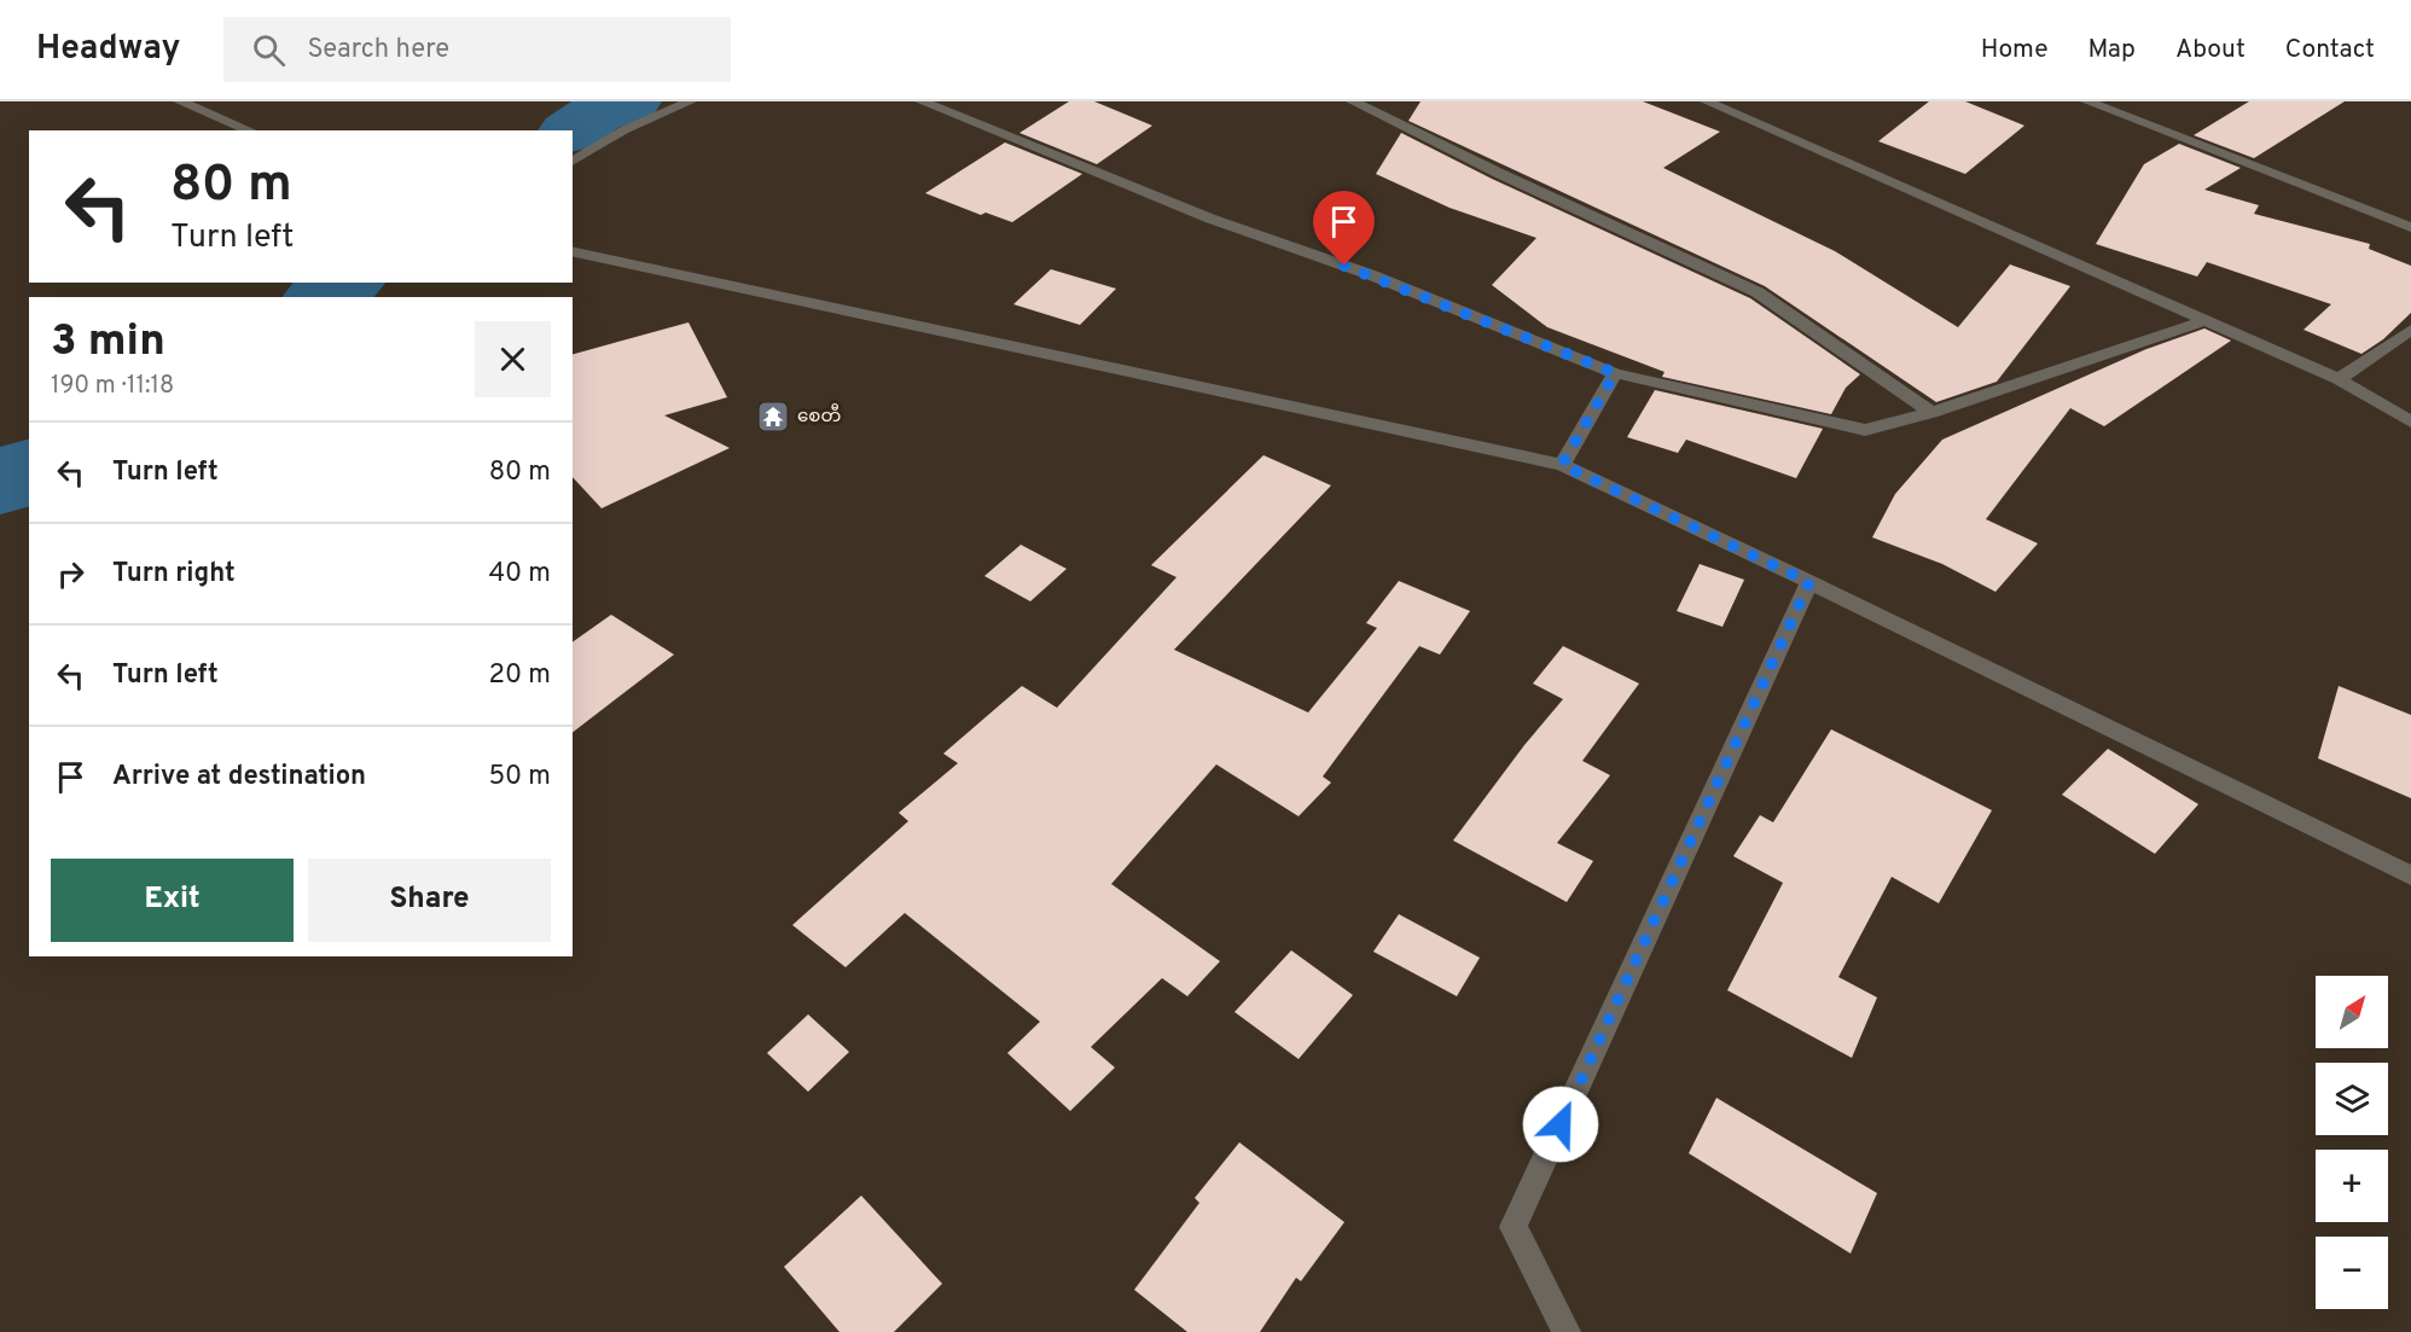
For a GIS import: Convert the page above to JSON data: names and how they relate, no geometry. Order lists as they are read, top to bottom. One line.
{"places":{"temple":["စေတီ"]},"north":"top right","page":{"header":"Headway","search":"Search here","nav":["Home","Map","About","Contact"],"turn":["80 m","Turn left"],"heading":["3 min","190 m · 11:18"],"list":[{"name":"Turn left","value":"80 m"},{"name":"Turn right","value":"40 m"},{"name":"Turn left","value":"20 m"},{"name":"Arrive at destination","value":"50 m"}],"buttons":["Exit","Share"],"map_buttons":["+","−"]}}
